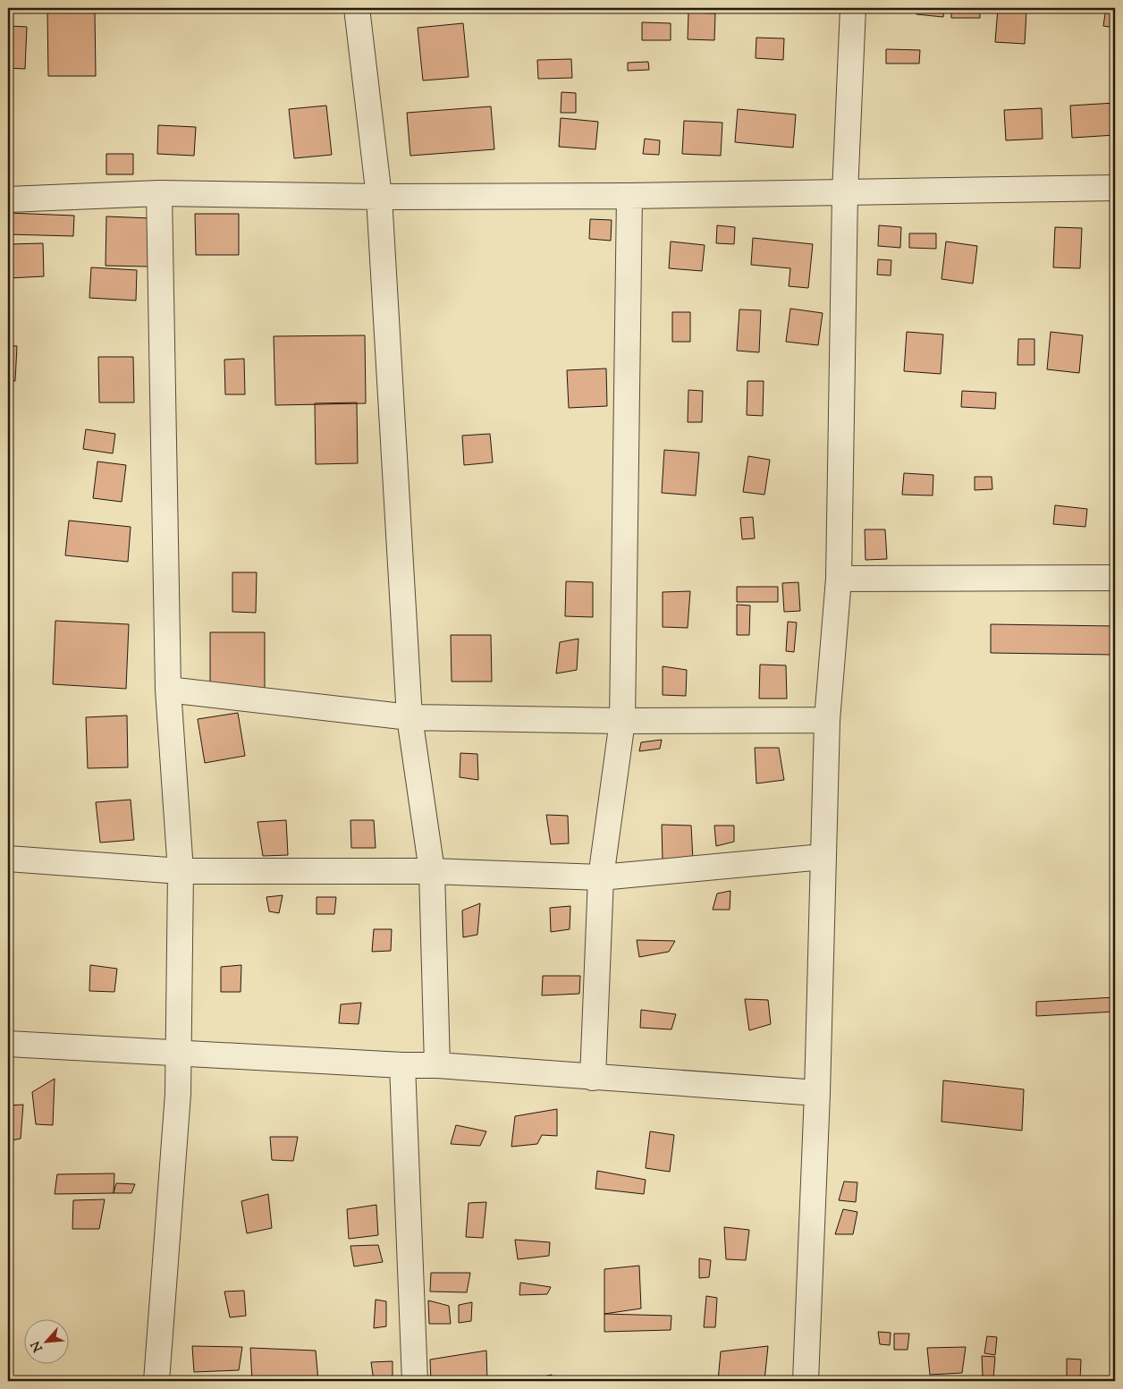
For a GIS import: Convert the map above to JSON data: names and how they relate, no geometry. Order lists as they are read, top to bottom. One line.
{"north":"bottom left"}
